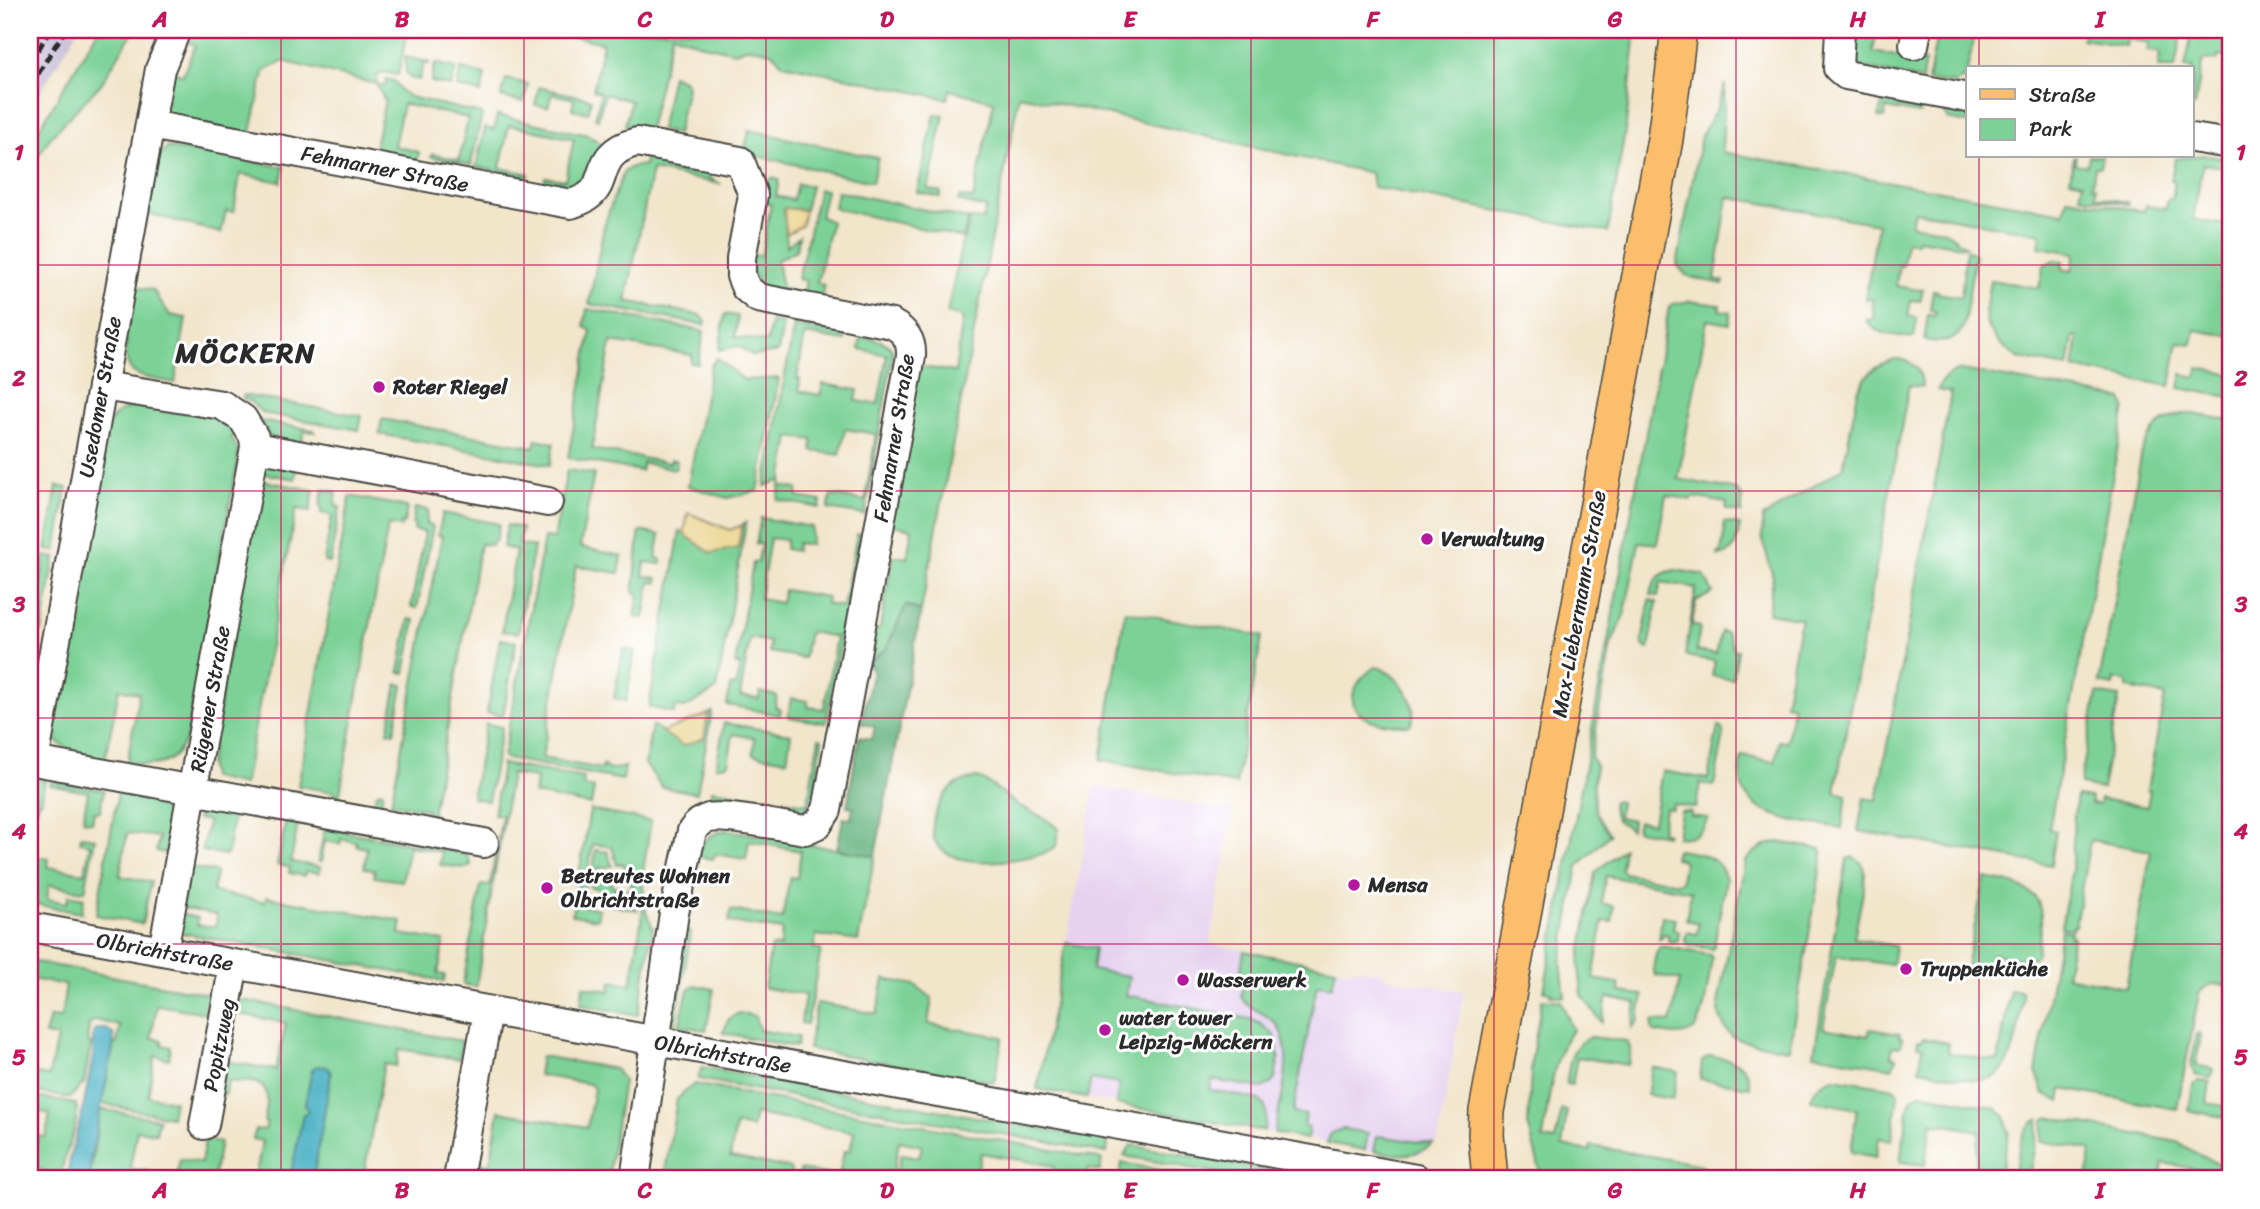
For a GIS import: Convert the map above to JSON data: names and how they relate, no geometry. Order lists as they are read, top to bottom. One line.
{"streets":{"main road":["Max-Liebermann-Straße"],"street":["Fehmarner Straße","Usedomer Straße","Rügener Straße","Olbrichtstraße","Popitzweg"]},"crossings":[["Fehmarner Straße","Usedomer Straße"],["Fehmarner Straße","Olbrichtstraße"],["Usedomer Straße","Rügener Straße"],["Rügener Straße","Olbrichtstraße"],["Olbrichtstraße","Popitzweg"]],"districts":["MÖCKERN"],"places":["Roter Riegel","Verwaltung","Mensa","Betreutes Wohnen Olbrichtstraße","Truppenküche","Wasserwerk","water tower Leipzig-Möckern"],"legend":["Straße","Park"],"grid":{"columns":["A","B","C","D","E","F","G","H","I"],"rows":["1","2","3","4","5"]}}
